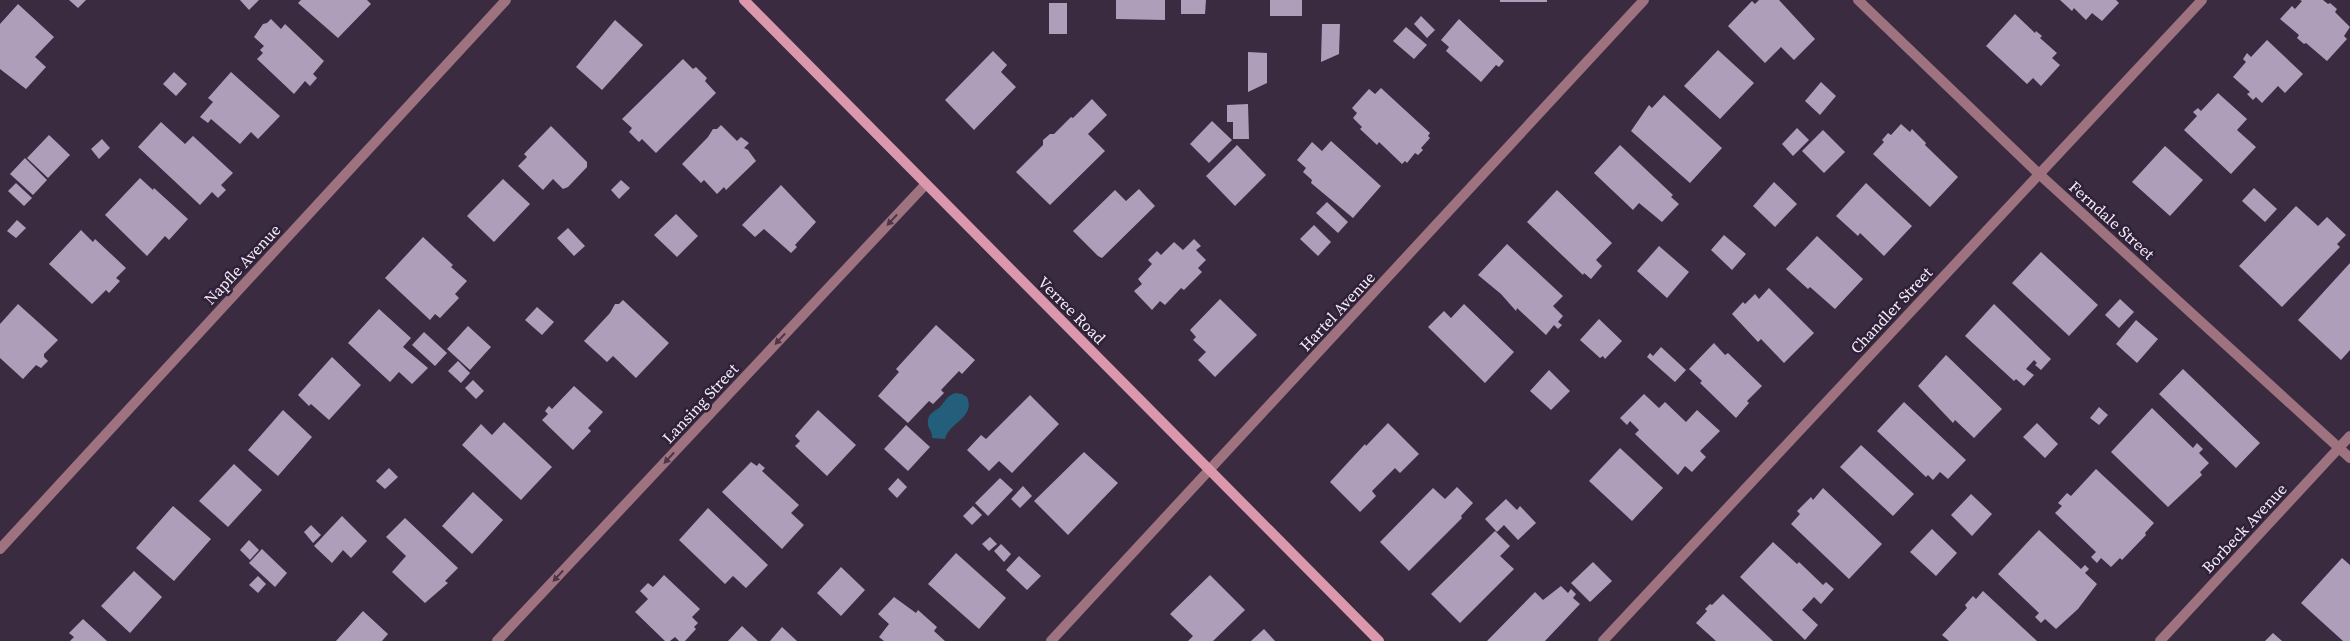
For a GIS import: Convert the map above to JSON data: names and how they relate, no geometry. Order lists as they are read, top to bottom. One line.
{"streets":{"main road":["Verree Road"],"street":["Ferndale Street","Napfle Avenue","Chandler Street","Hartel Avenue","Lansing Street","Borbeck Avenue"]},"crossings":[["Ferndale Street","Chandler Street"],["Ferndale Street","Borbeck Avenue"],["Verree Road","Hartel Avenue"],["Verree Road","Lansing Street"]],"one_way":["Lansing Street"]}
